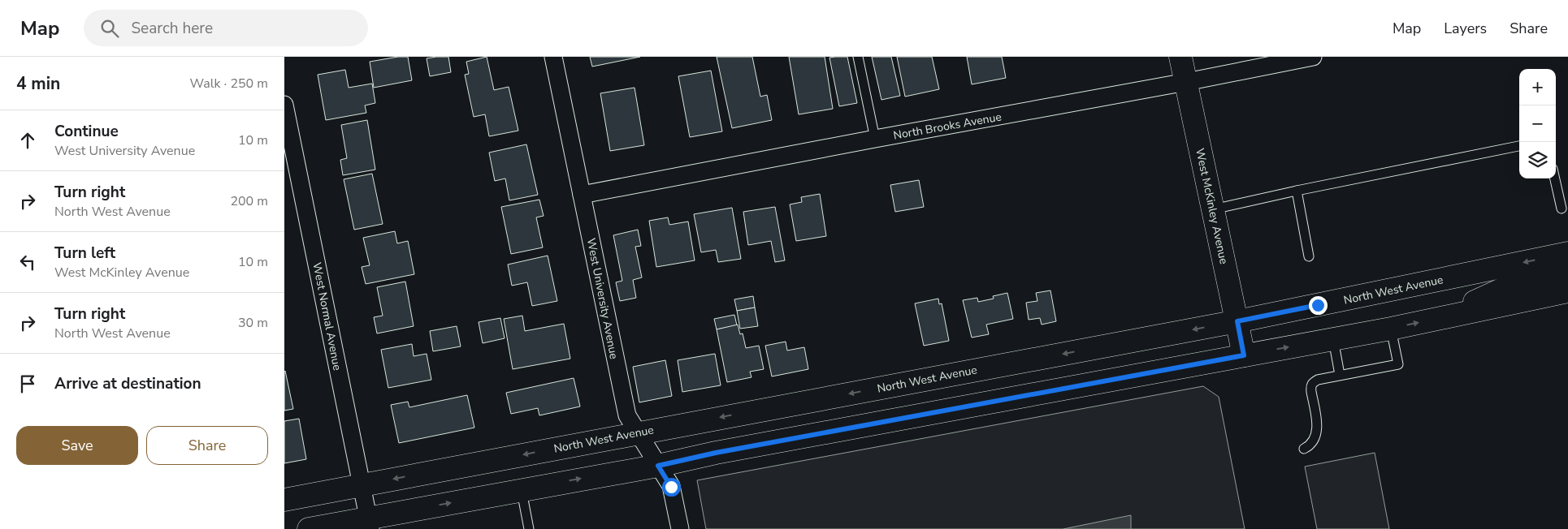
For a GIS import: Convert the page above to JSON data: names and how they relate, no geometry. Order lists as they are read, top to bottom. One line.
{"streets":{"main road":["West McKinley Avenue","North West Avenue"],"street":["North Brooks Avenue","West University Avenue","West Normal Avenue"]},"crossings":[["North Brooks Avenue","West McKinley Avenue"],["North Brooks Avenue","West University Avenue"],["West McKinley Avenue","North West Avenue"],["North West Avenue","West University Avenue"],["North West Avenue","West Normal Avenue"]],"page":{"header":"Map","search":"Search here","nav":["Map","Layers","Share"],"heading":["4 min","Walk · 250 m"],"map_buttons":["+","−"],"list":[["Continue","West University Avenue","10 m"],["Turn right","North West Avenue","200 m"],["Turn left","West McKinley Avenue","10 m"],["Turn right","North West Avenue","30 m"],"Arrive at destination"],"buttons":["Save","Share"]}}
